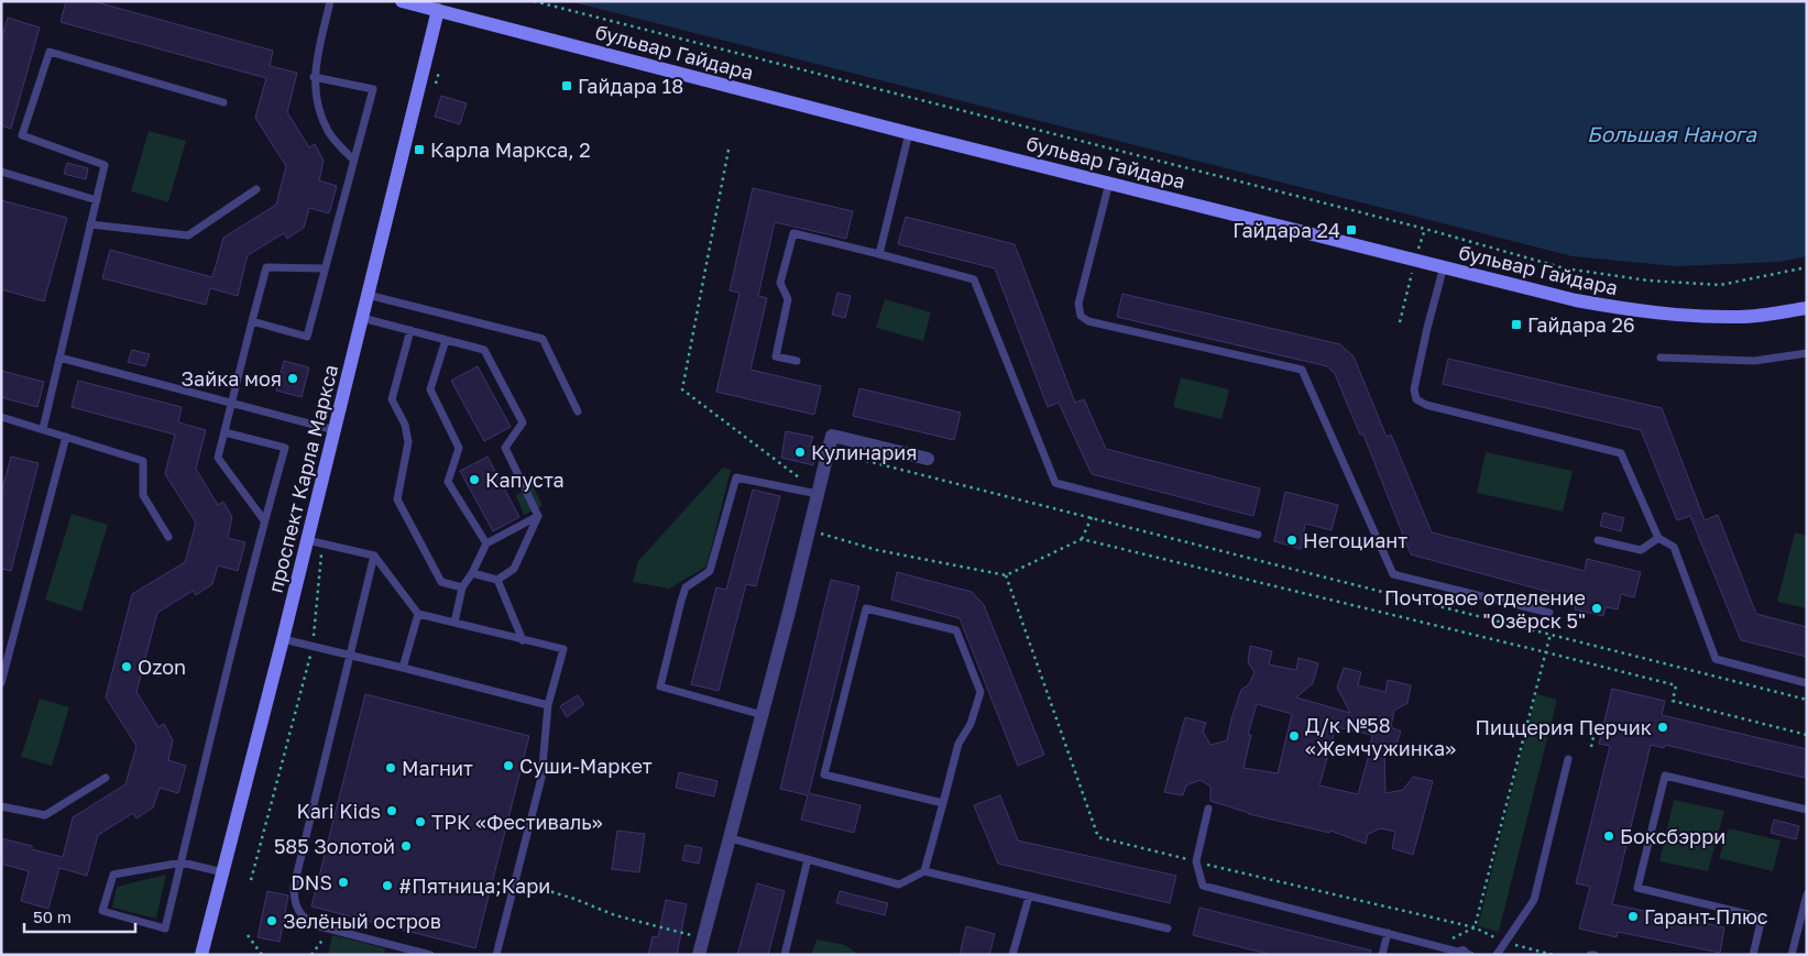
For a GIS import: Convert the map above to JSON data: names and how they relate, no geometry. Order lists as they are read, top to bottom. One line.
{"streets":{"street":["бульвар Гайдара","проспект Карла Маркса"]},"crossings":[["бульвар Гайдара","проспект Карла Маркса"]],"water":["Большая Нанога"],"places":{"transit":["Гайдара 18","Карла Маркса, 2","Гайдара 24","Гайдара 26"],"other":["Зайка моя","Кулинария","Капуста","Негоциант","Почтовое отделение \"Озёрск 5\"","Ozon","Пиццерия Перчик","Д/к №58 «Жемчужинка»","Суши-Маркет","Магнит","Kari Kids","ТРК «Фестиваль»","Боксбэрри","585 Золотой","DNS","#Пятница;Кари","Гарант-Плюс","Зелёный остров"]},"scale_bar":"50 m"}
